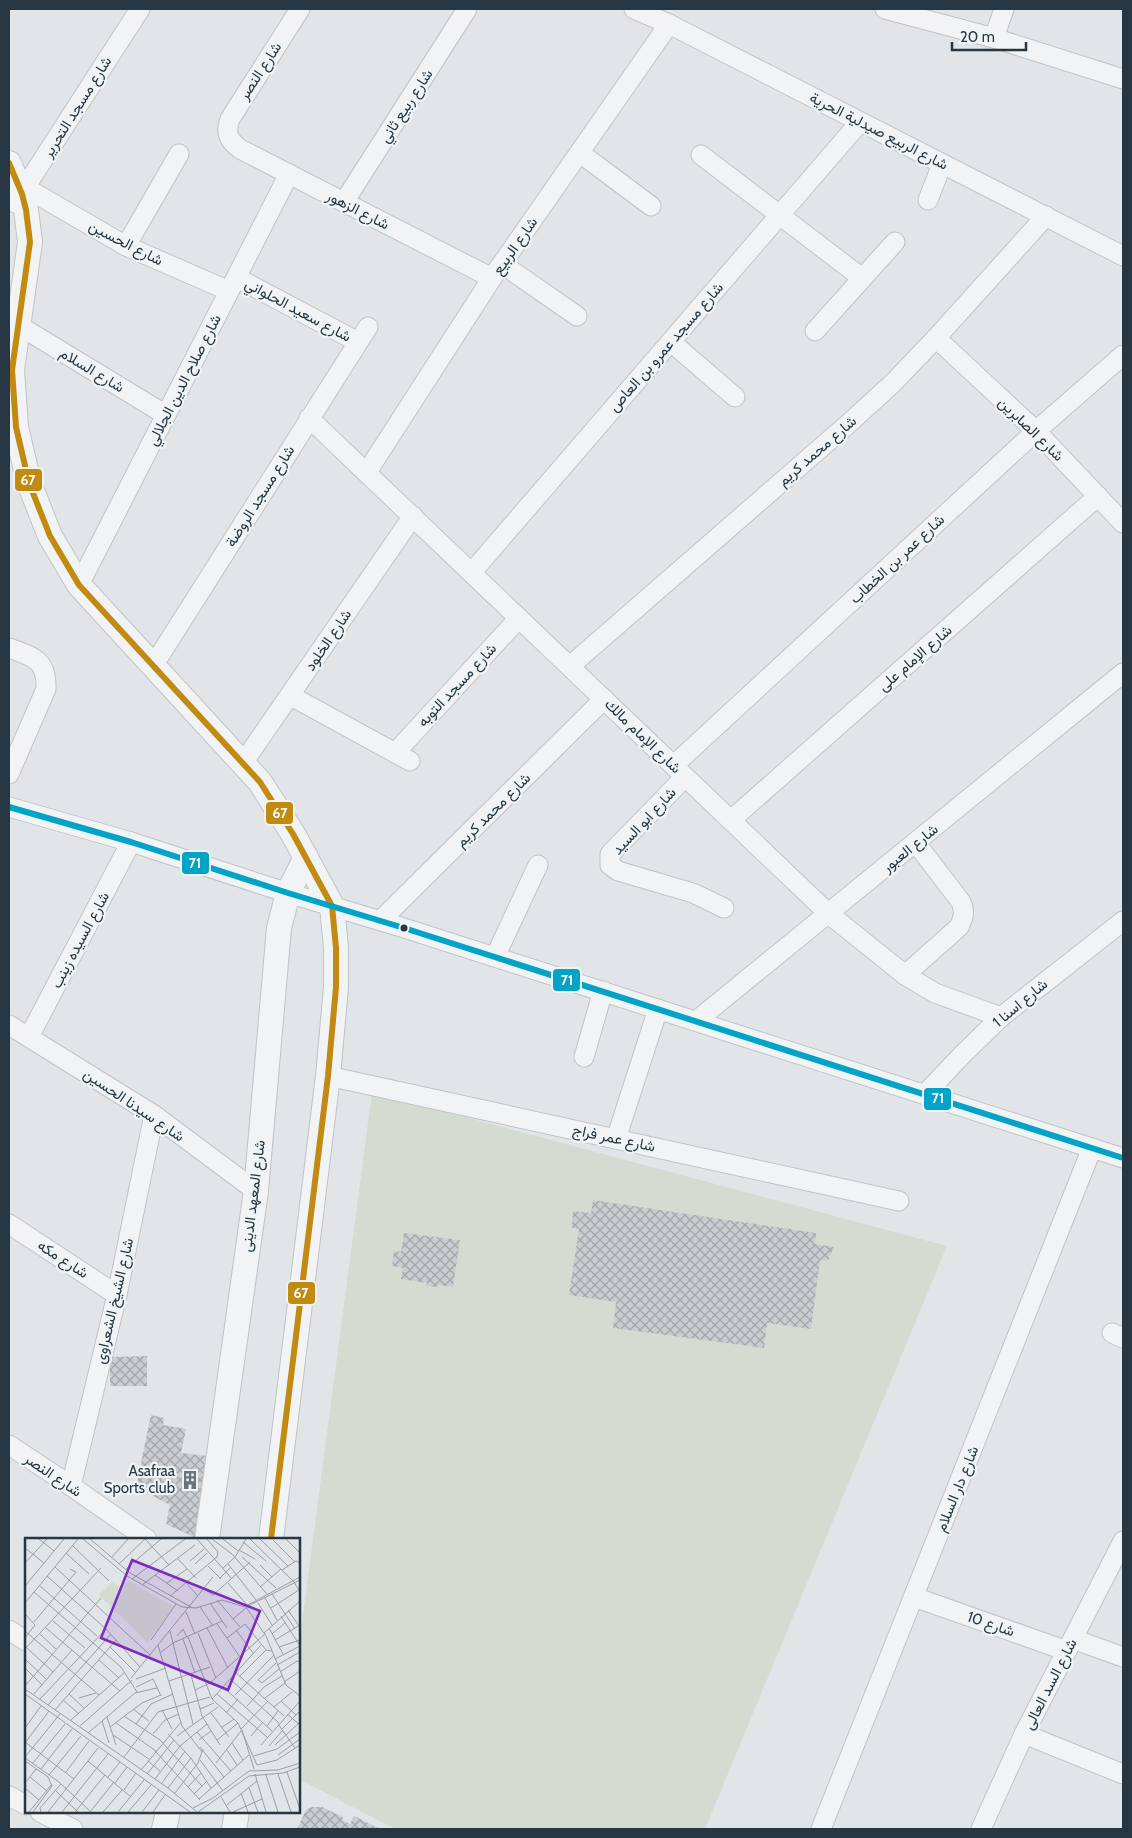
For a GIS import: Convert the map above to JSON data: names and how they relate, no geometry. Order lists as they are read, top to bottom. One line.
{"streets":{"street":["شارع النصر","شارع ربيع ثاني","شارع مسجد التحرير","شارع الربيع صيدلية الحرية","شارع الزهور","شارع الحسين","شارع الربيع","شارع سعيد الحلواني","شارع مسجد عمرو بن العاص","شارع السلام","شارع صلاح الدين الجلالي","شارع الصابرين","شارع محمد كريم","شارع مسجد الروضة","شارع عمر بن الخطاب","شارع الخلود","شارع الإمام على","شارع مسجد التوبه","شارع الإمام مالك","شارع ابو السيد","شارع العبور","شارع السيده زينب","شارع اسنا 1","شارع سيدنا الحسين","شارع عمر فراج","شارع المعهد الدينى","شارع مكه","شارع الشيخ الشعراوى","شارع دار السلام","شارع 10","شارع السد العالى"]},"crossings":[["شارع النصر","شارع الزهور"],["شارع النصر","شارع الشيخ الشعراوى"],["شارع ربيع ثاني","شارع الزهور"],["شارع مسجد التحرير","شارع الحسين"],["شارع الربيع صيدلية الحرية","شارع الربيع"],["شارع الربيع صيدلية الحرية","شارع مسجد عمرو بن العاص"],["شارع الربيع صيدلية الحرية","شارع محمد كريم"],["شارع الزهور","شارع الربيع"],["شارع الزهور","شارع صلاح الدين الجلالي"],["شارع الحسين","شارع سعيد الحلواني"],["شارع الحسين","شارع صلاح الدين الجلالي"],["شارع الربيع","شارع الإمام مالك"],["شارع سعيد الحلواني","شارع صلاح الدين الجلالي"],["شارع سعيد الحلواني","شارع مسجد الروضة"],["شارع مسجد عمرو بن العاص","شارع الإمام مالك"],["شارع السلام","شارع صلاح الدين الجلالي"],["شارع الصابرين","شارع محمد كريم"],["شارع الصابرين","شارع عمر بن الخطاب"],["شارع الصابرين","شارع الإمام على"],["شارع محمد كريم","شارع الإمام مالك"],["شارع مسجد الروضة","شارع الإمام مالك"],["شارع عمر بن الخطاب","شارع الإمام مالك"],["شارع عمر بن الخطاب","شارع ابو السيد"],["شارع الخلود","شارع مسجد التوبه"],["شارع الخلود","شارع الإمام مالك"],["شارع الإمام على","شارع الإمام مالك"],["شارع مسجد التوبه","شارع الإمام مالك"],["شارع الإمام مالك","شارع ابو السيد"],["شارع الإمام مالك","شارع العبور"],["شارع الإمام مالك","شارع اسنا 1"],["شارع السيده زينب","شارع سيدنا الحسين"],["شارع سيدنا الحسين","شارع المعهد الدينى"],["شارع سيدنا الحسين","شارع الشيخ الشعراوى"],["شارع مكه","شارع الشيخ الشعراوى"],["شارع دار السلام","شارع 10"],["شارع 10","شارع السد العالى"]],"places":{"building":["Asafraa Sports club"]},"lines":["transit line 67","transit line 71"],"scale_bar":"20 m"}
